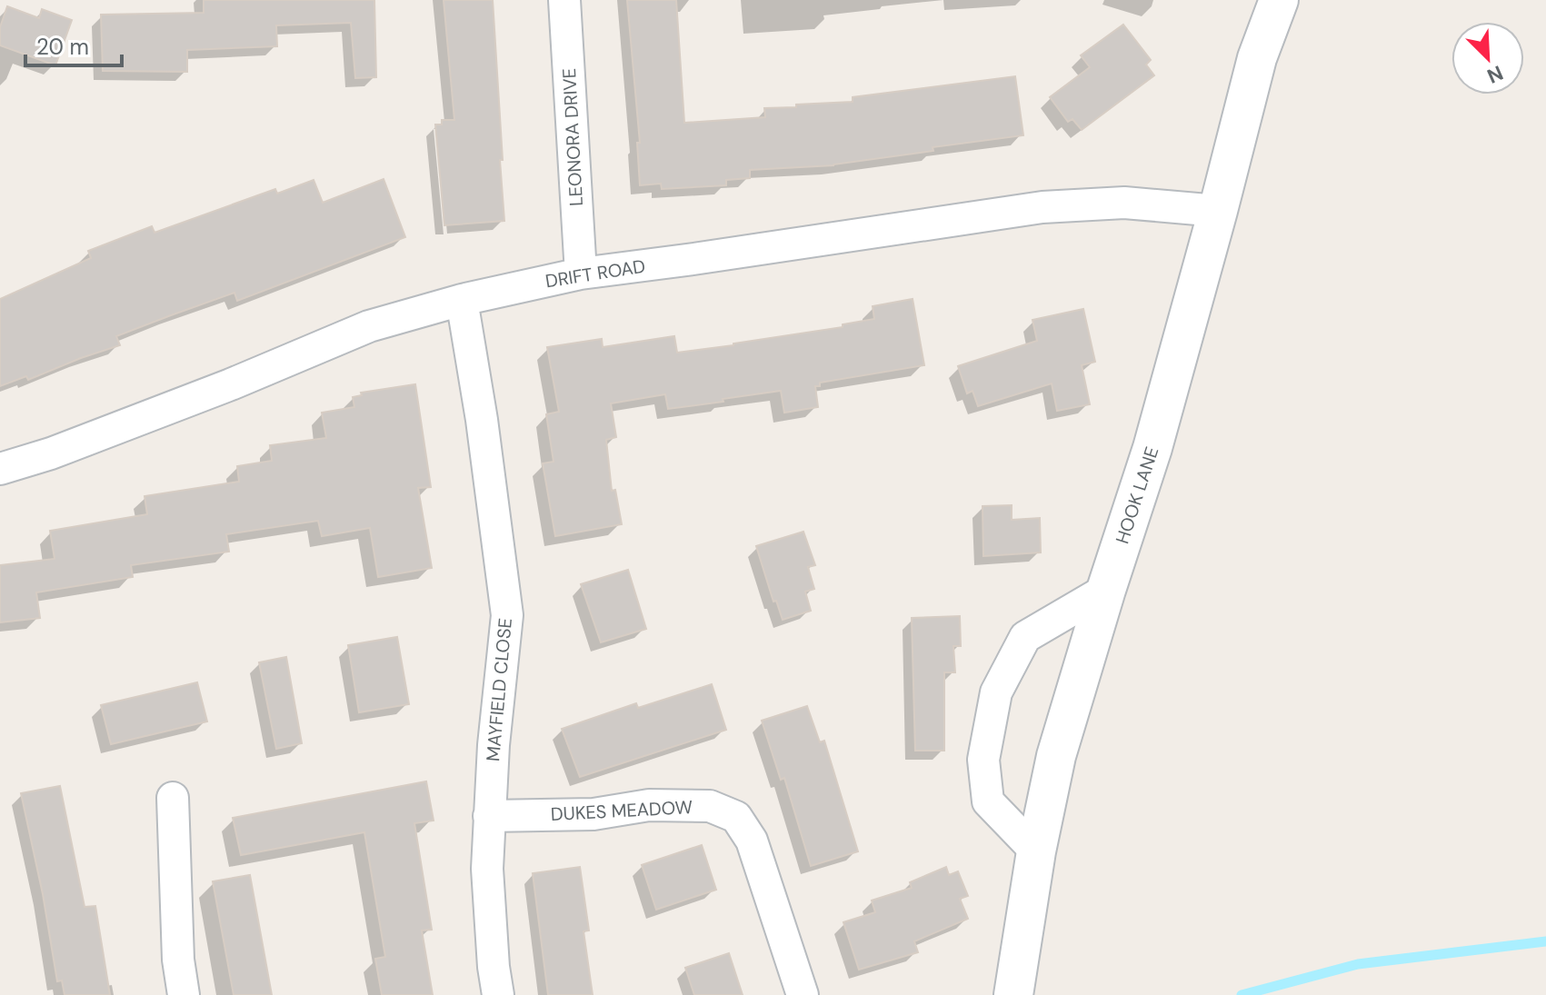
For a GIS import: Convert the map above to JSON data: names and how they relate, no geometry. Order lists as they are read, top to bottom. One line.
{"streets":{"street":["LEONORA DRIVE","DRIFT ROAD","HOOK LANE","MAYFIELD CLOSE","DUKES MEADOW"]},"crossings":[["LEONORA DRIVE","DRIFT ROAD"],["DRIFT ROAD","HOOK LANE"],["DRIFT ROAD","MAYFIELD CLOSE"],["MAYFIELD CLOSE","DUKES MEADOW"]],"scale_bar":"20 m","north":"bottom right"}
